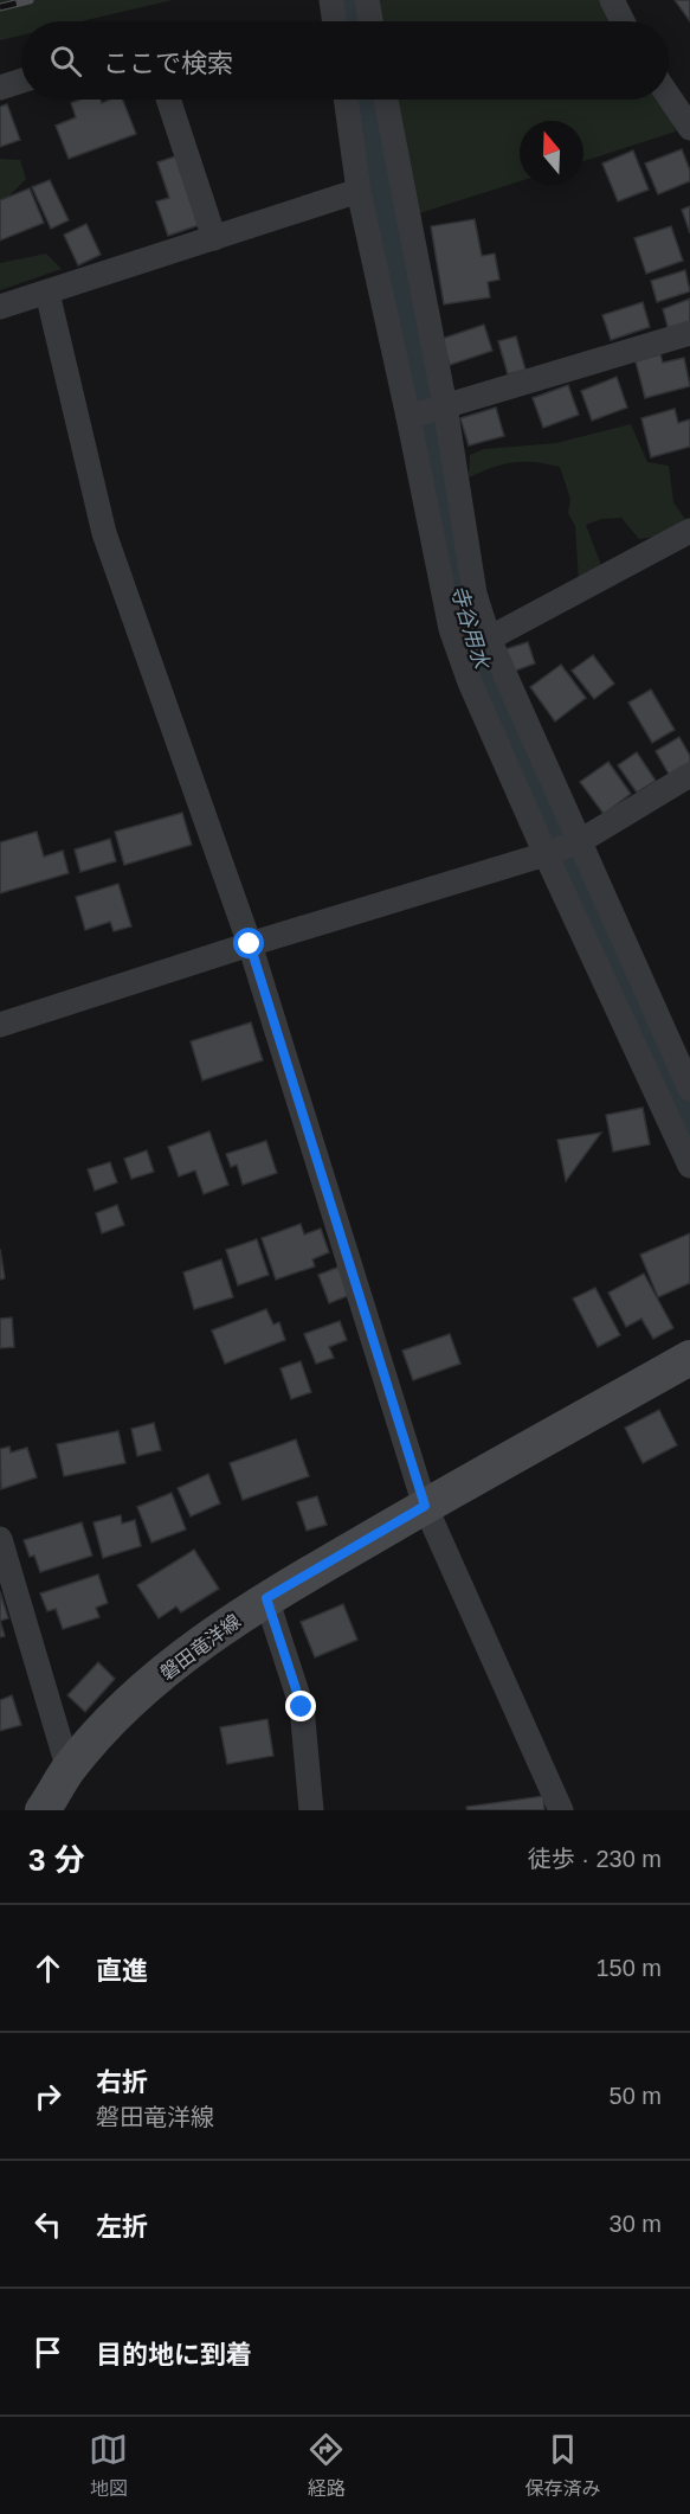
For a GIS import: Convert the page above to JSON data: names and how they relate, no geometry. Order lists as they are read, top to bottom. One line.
{"streets":{"main road":["磐田竜洋線"]},"water":["寺谷用水"],"north":"top","page":{"search":"ここで検索","heading":["3 分","徒歩 · 230 m"],"list":[["直進","150 m"],["右折","磐田竜洋線","50 m"],["左折","30 m"],"目的地に到着"],"nav":["地図","経路","保存済み"]}}
